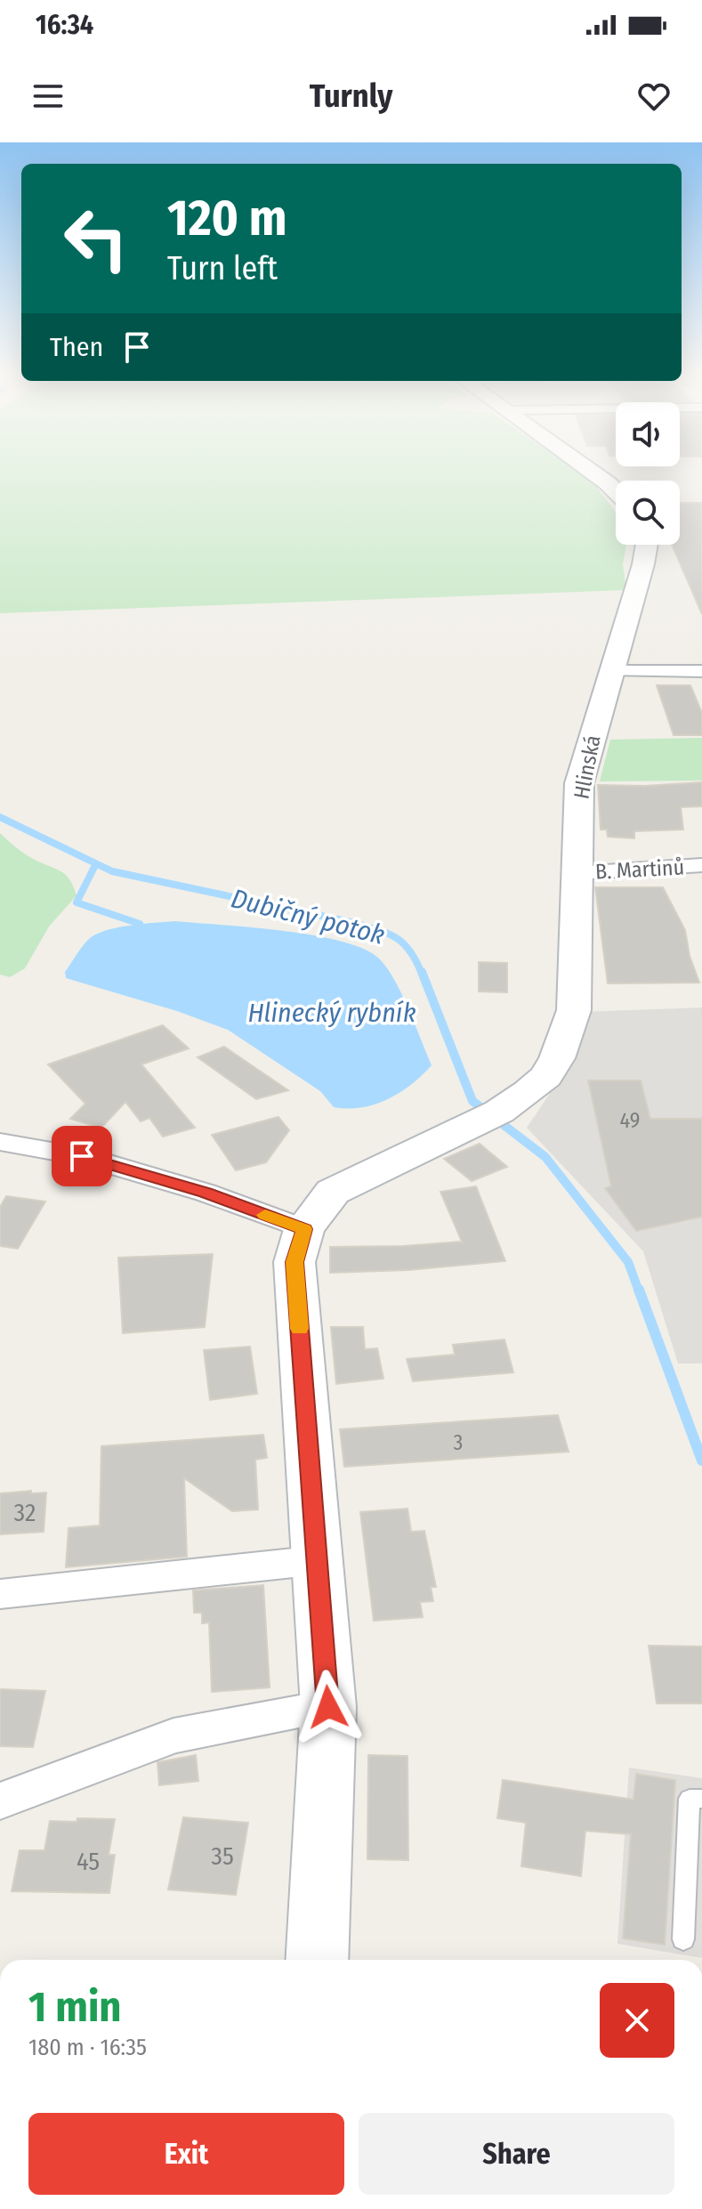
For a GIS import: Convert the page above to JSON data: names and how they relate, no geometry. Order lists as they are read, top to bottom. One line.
{"streets":{"street":["Hlinská","B. Martinů"]},"crossings":[["Hlinská","B. Martinů"]],"water":["Dubičný potok","Hlinecký rybník"],"house_numbers":["49","3","32","35","45"],"page":{"status":"16:34","header":"Turnly","turn":["120 m","Turn left"],"then":"Then","heading":["1 min","180 m · 16:35"],"buttons":["Exit","Share"]}}
